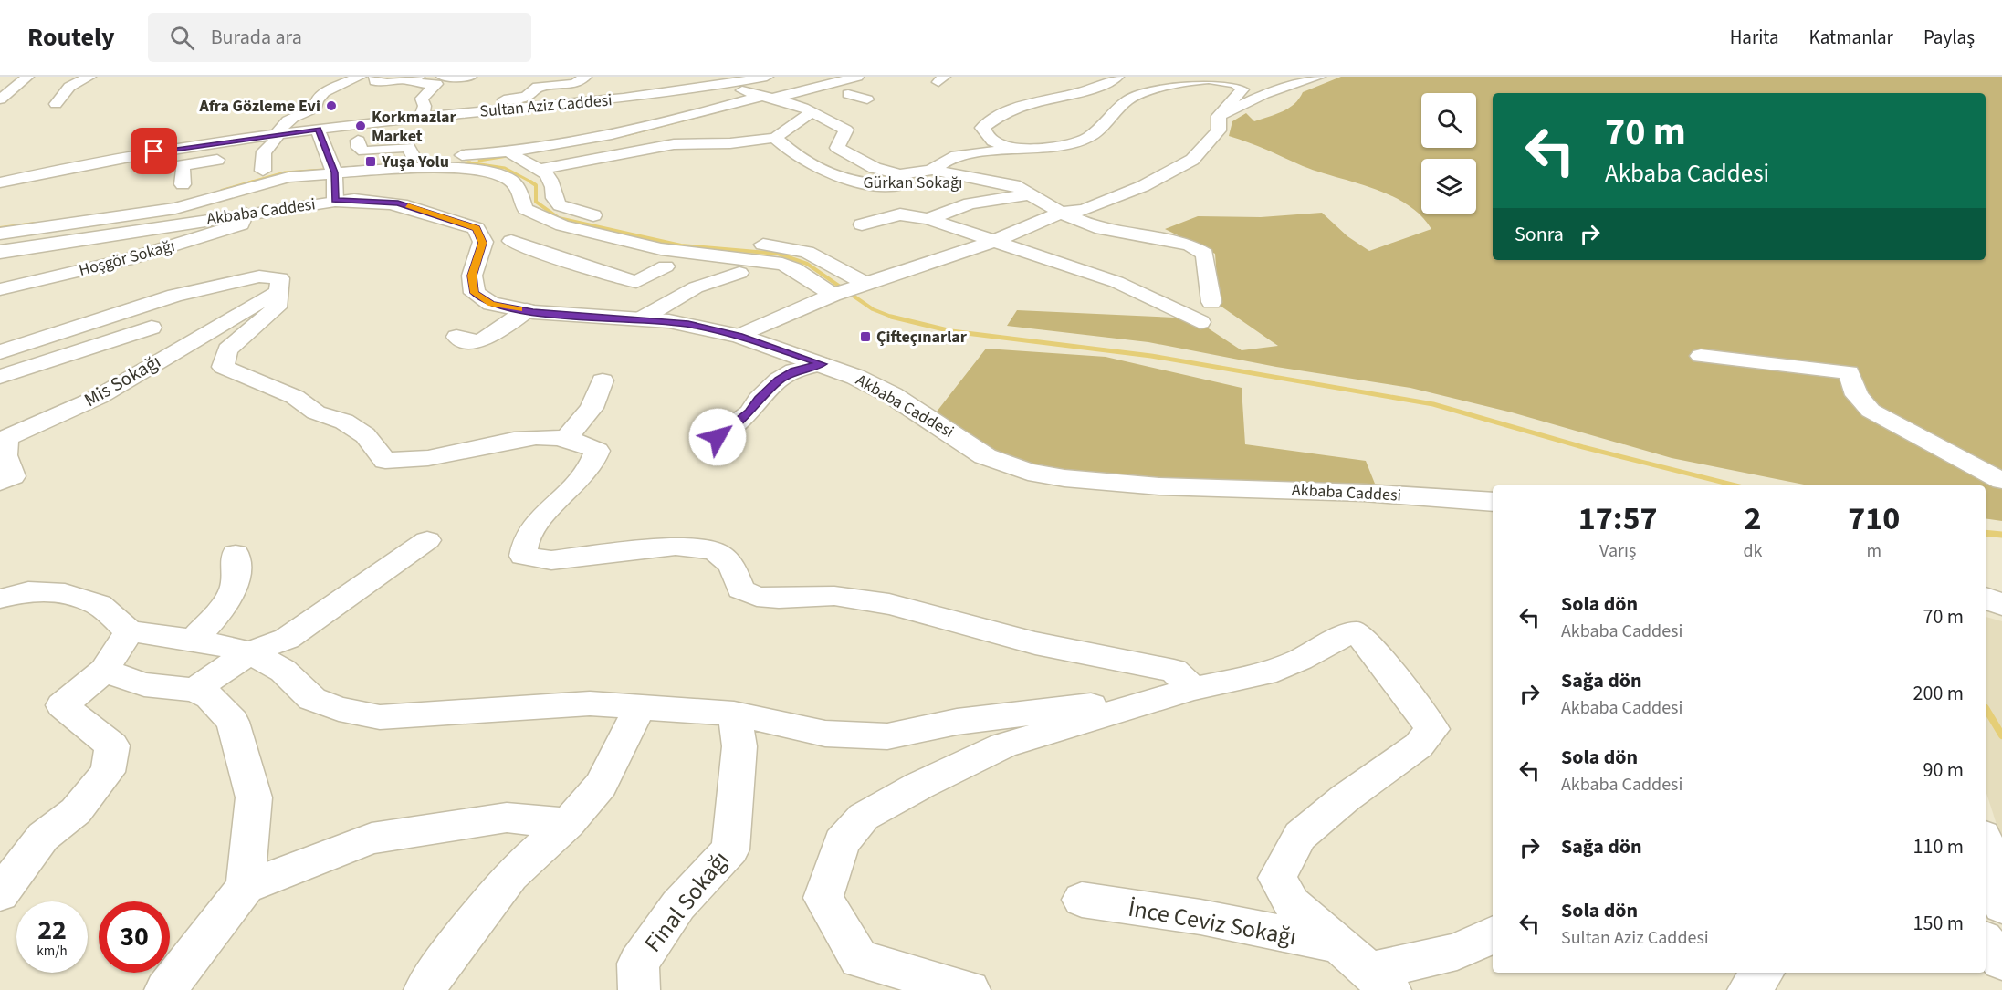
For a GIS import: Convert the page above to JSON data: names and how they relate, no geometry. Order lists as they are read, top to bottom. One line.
{"streets":{"main road":["Akbaba Caddesi"],"street":["Sultan Aziz Caddesi","Gürkan Sokağı","Hoşgör Sokağı","Mis Sokağı","Final Sokağı","İnce Ceviz Sokağı"]},"crossings":[["Akbaba Caddesi","Hoşgör Sokağı"]],"places":{"other":["Afra Gözleme Evi","Korkmazlar Market"],"transit":["Yuşa Yolu","Çifteçınarlar"]},"page":{"header":"Routely","search":"Burada ara","nav":["Harita","Katmanlar","Paylaş"],"turn":["70 m","Akbaba Caddesi"],"then":"Sonra","eta":["17:57","Varış","2","dk","710","m"],"list":[{"name":"Sola dön","note":"Akbaba Caddesi","value":"70 m"},{"name":"Sağa dön","note":"Akbaba Caddesi","value":"200 m"},{"name":"Sola dön","note":"Akbaba Caddesi","value":"90 m"},{"name":"Sağa dön","value":"110 m"},{"name":"Sola dön","note":"Sultan Aziz Caddesi","value":"150 m"}],"speed":"22 km/h","limit":"30"}}
